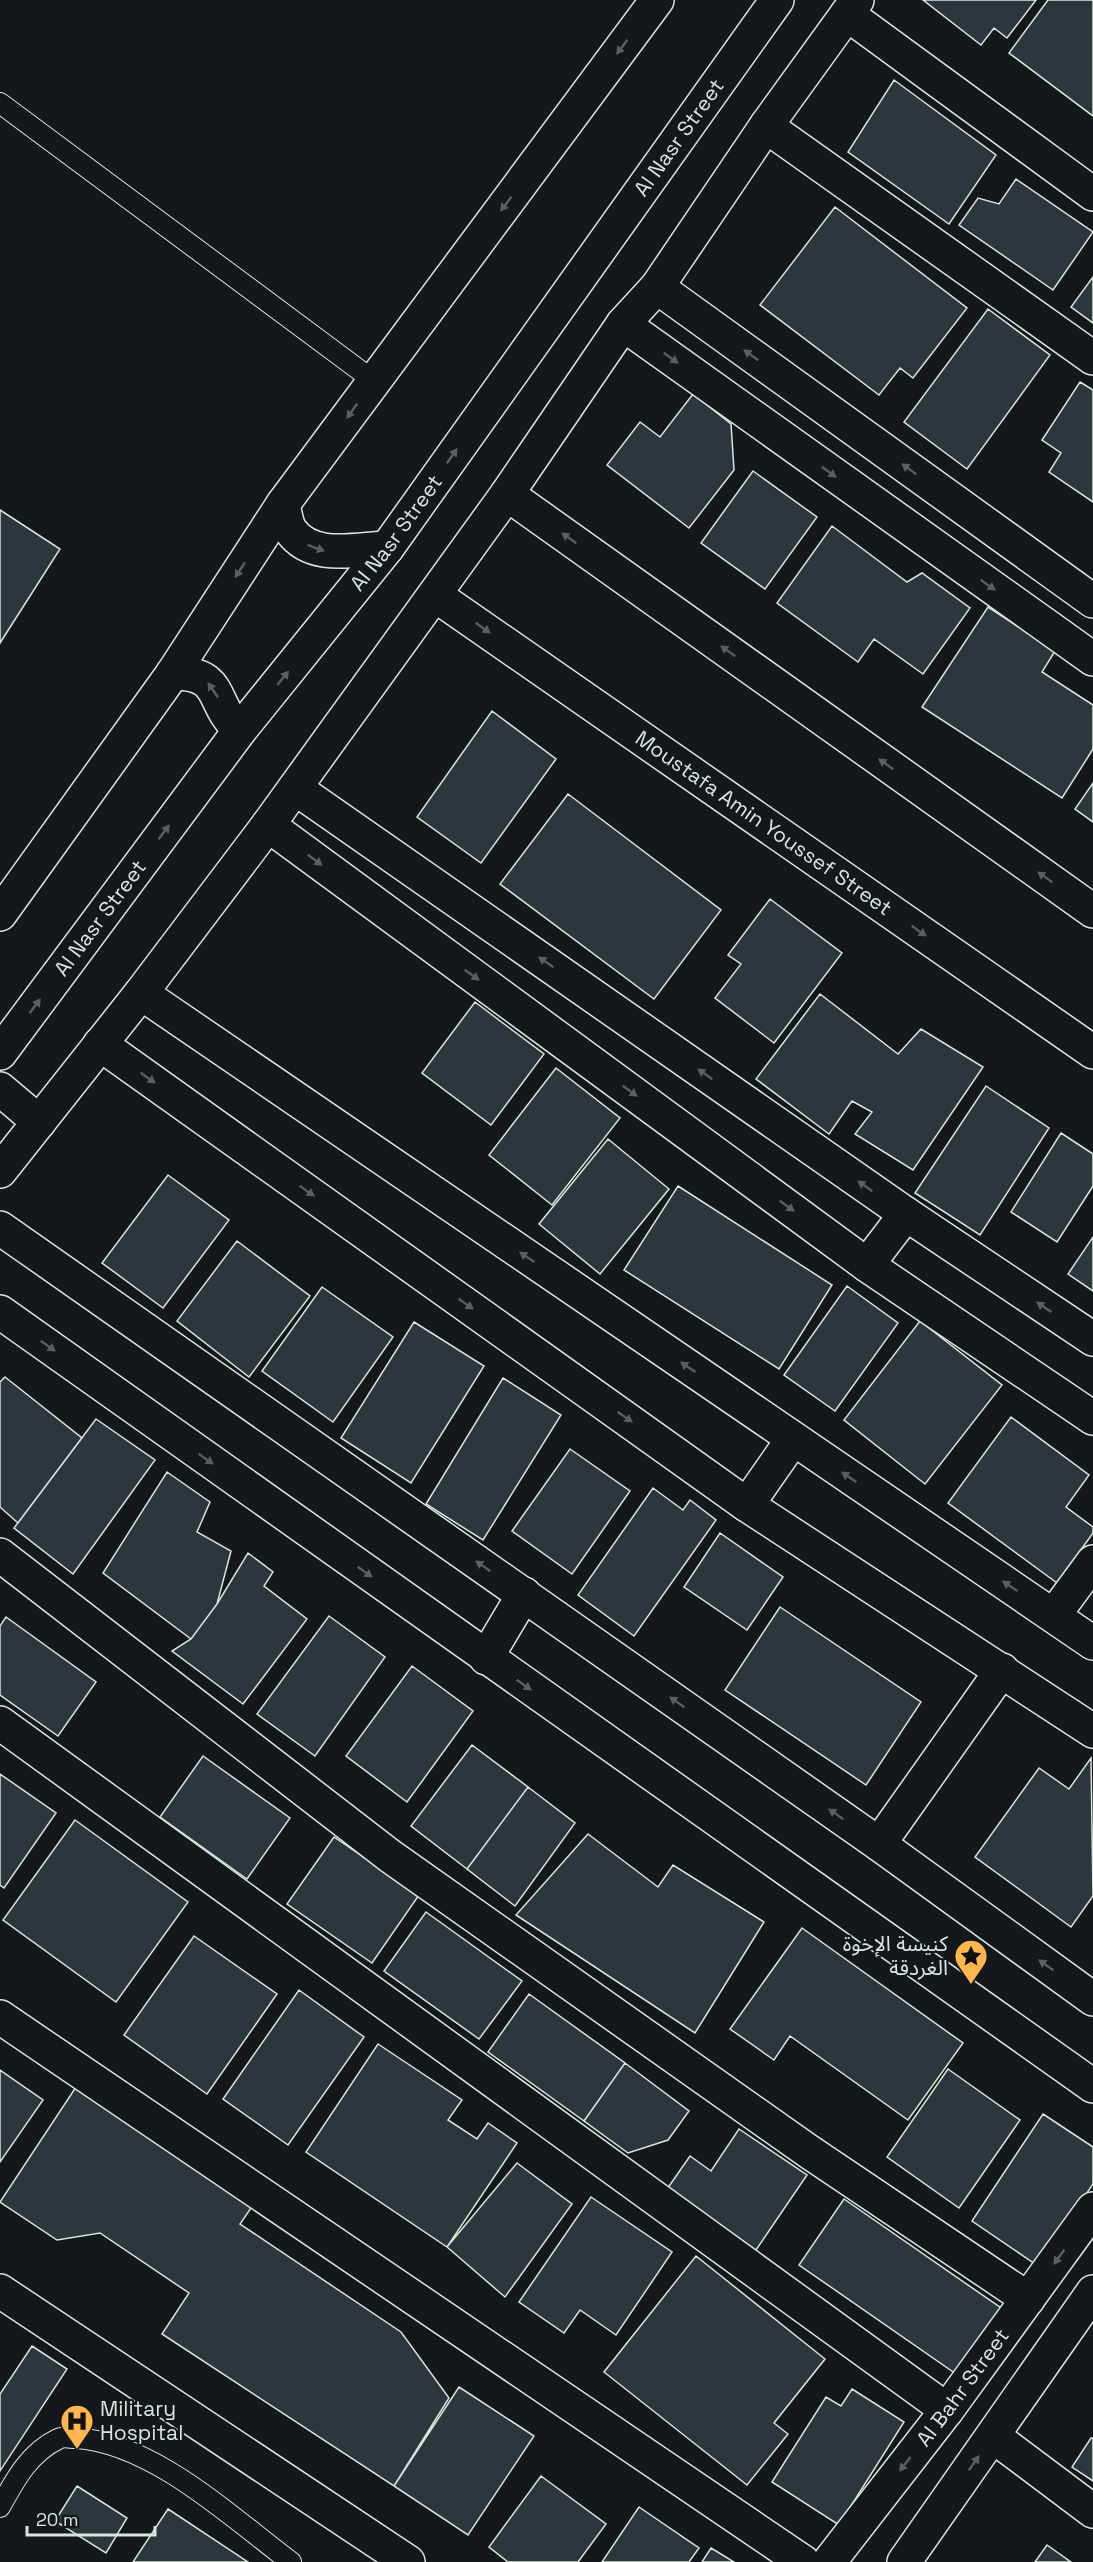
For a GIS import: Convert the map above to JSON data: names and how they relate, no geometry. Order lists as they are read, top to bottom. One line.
{"streets":{"street":["Al Nasr Street","Moustafa Amin Youssef Street","Al Bahr Street"]},"places":{"place":["كنيسة الإخوة الغردقة"],"hospital":["Military Hospital"]},"scale_bar":"20 m"}
